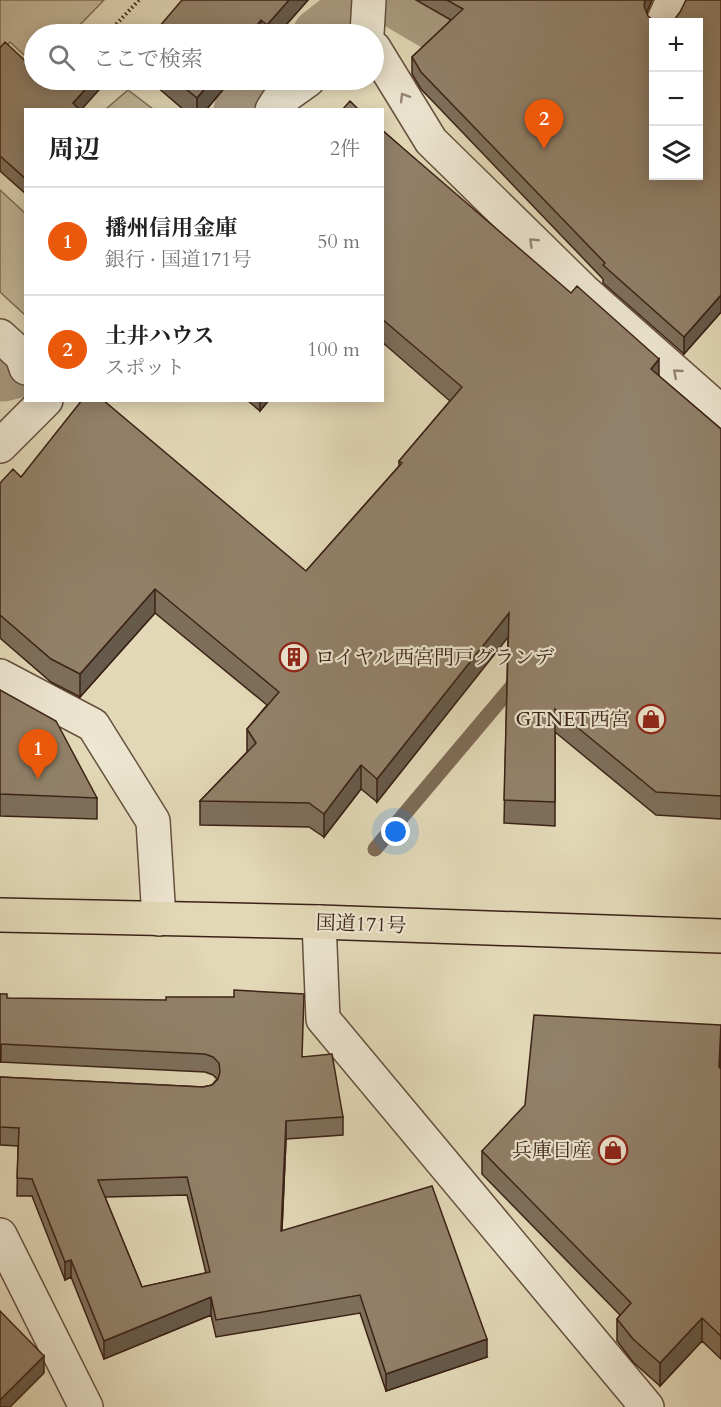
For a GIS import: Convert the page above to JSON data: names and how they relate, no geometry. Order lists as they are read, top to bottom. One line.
{"streets":{"highway":["国道171号"]},"places":{"building":["ロイヤル西宮門戸グランデ"],"shop":["GTNET西宮","兵庫日産"]},"page":{"map_buttons":["+","−"],"search":"ここで検索","pins":["2","1"],"heading":["周辺","2件"],"list":[{"mark":"1","name":"播州信用金庫","note":"銀行 · 国道171号","value":"50 m"},{"mark":"2","name":"土井ハウス","note":"スポット","value":"100 m"}]}}
